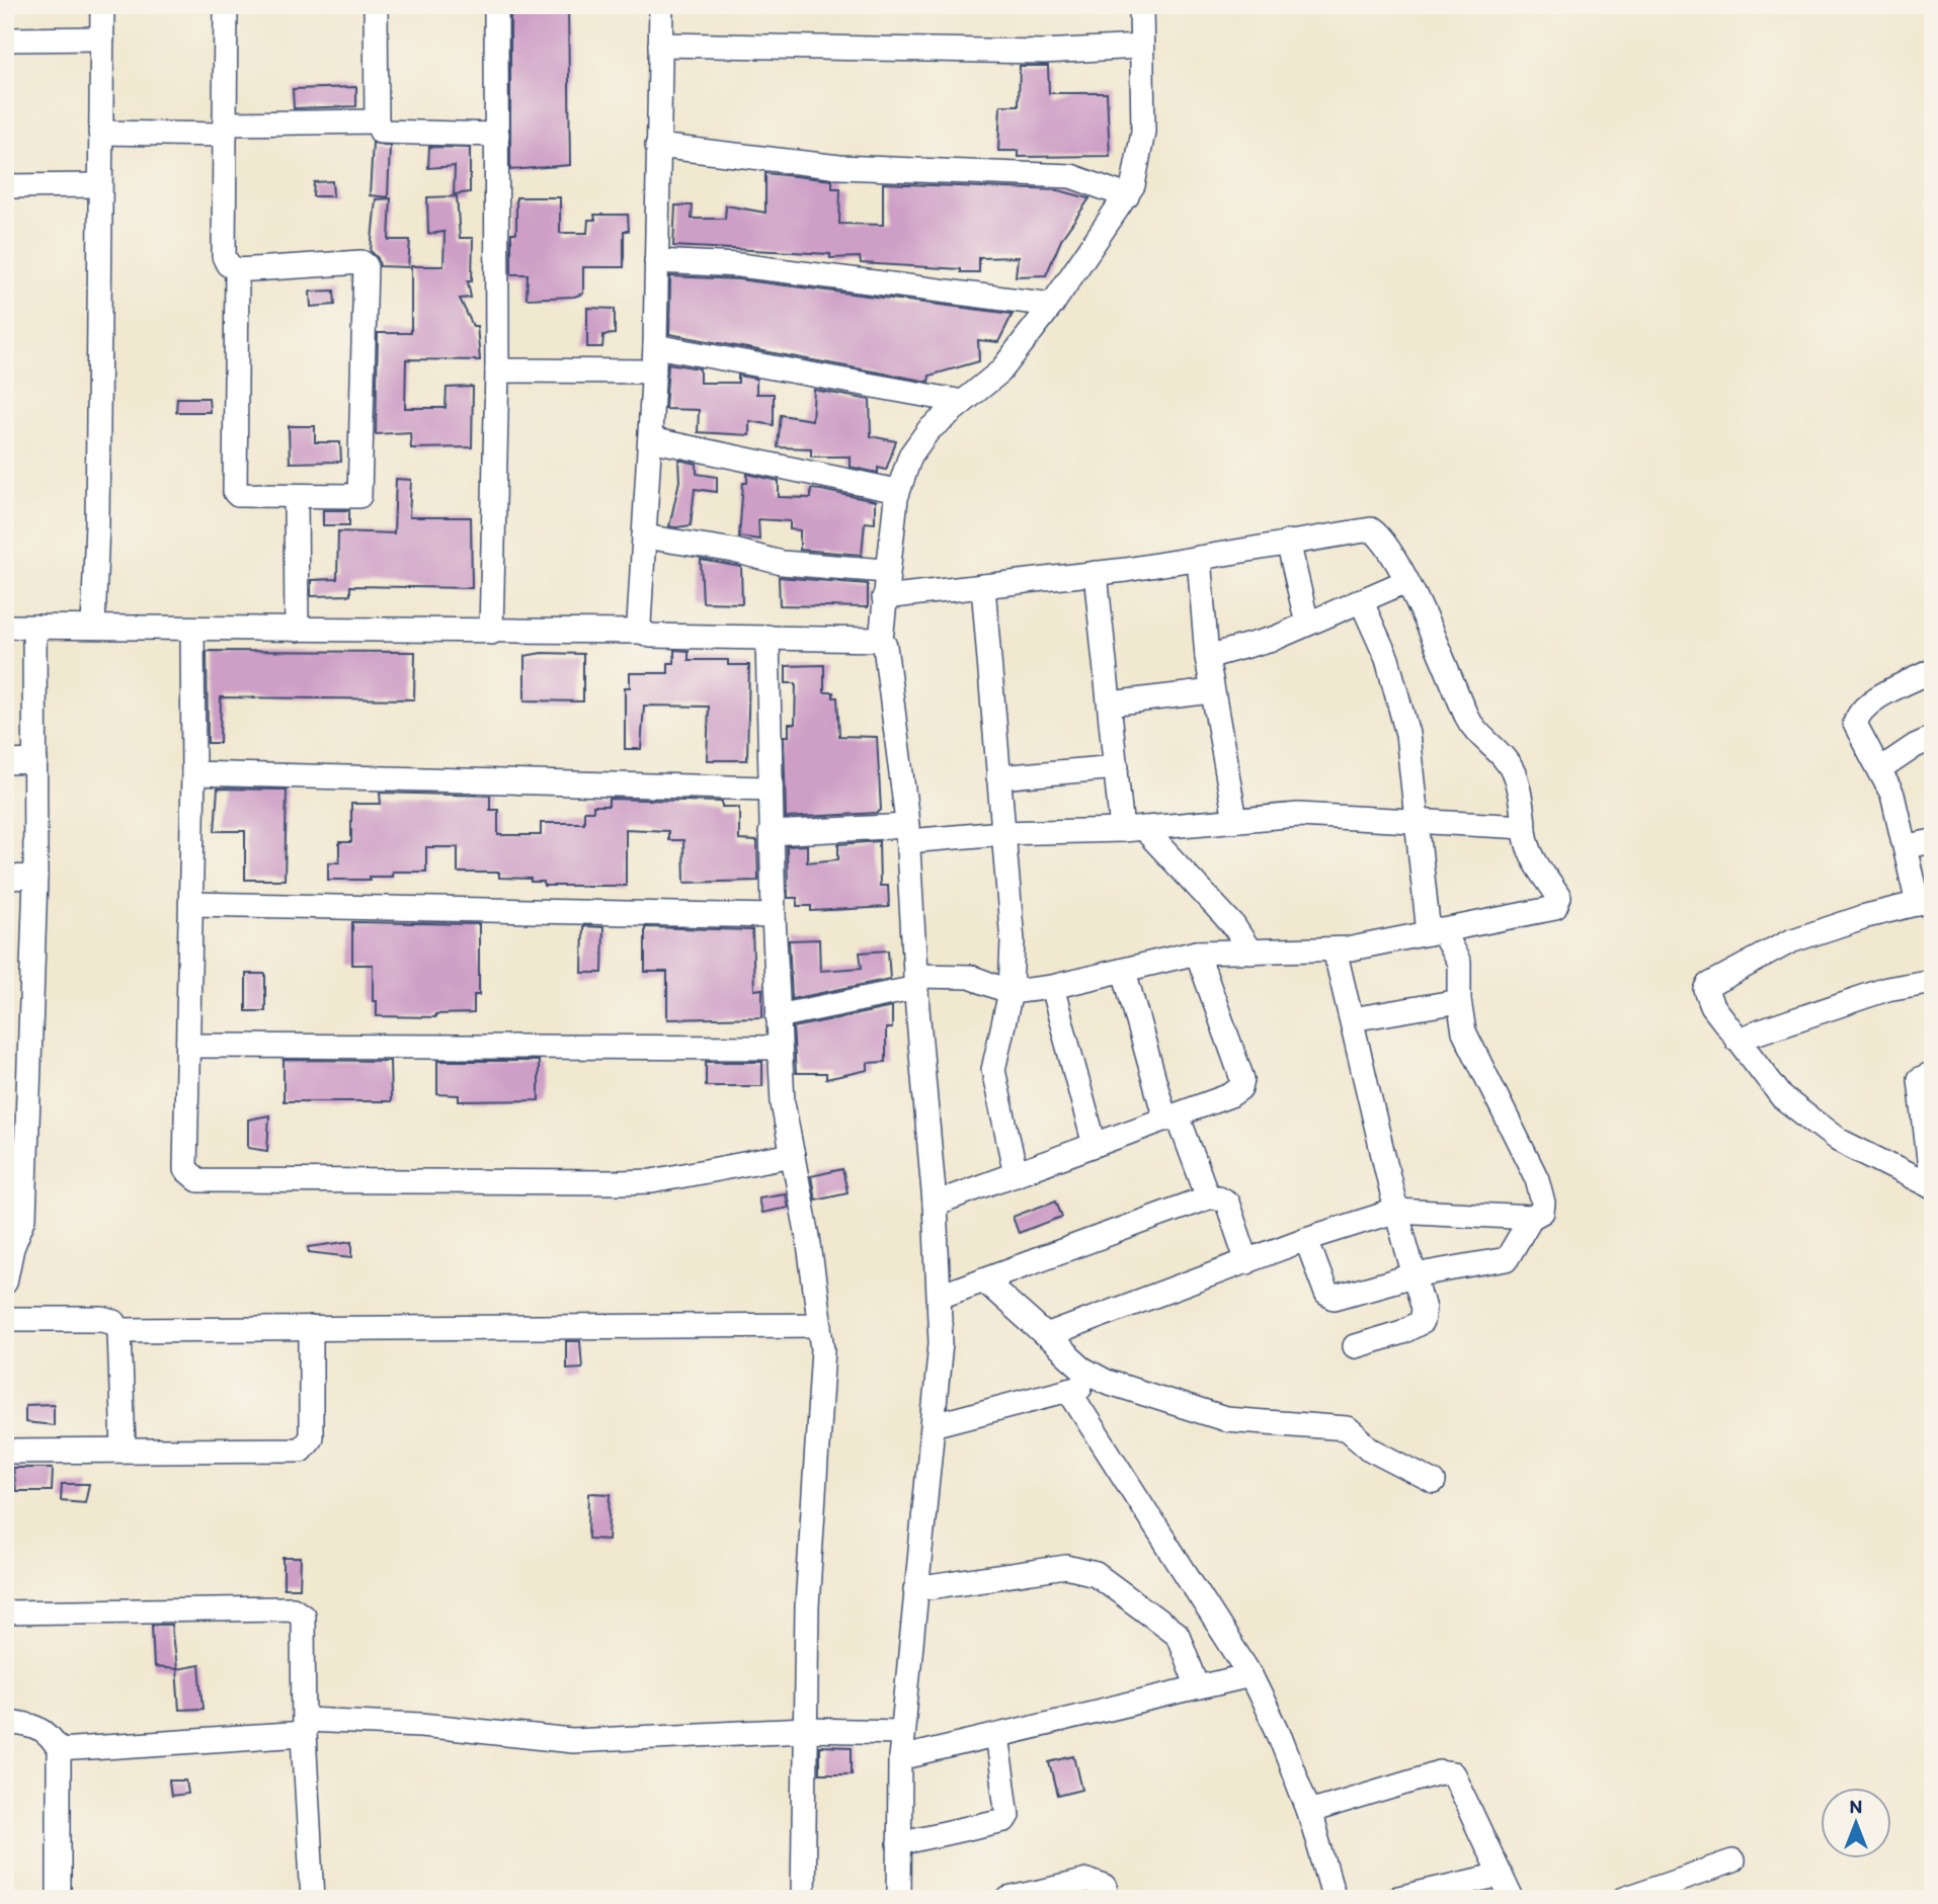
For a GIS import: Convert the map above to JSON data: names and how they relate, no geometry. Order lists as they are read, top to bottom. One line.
{"north":"top"}
